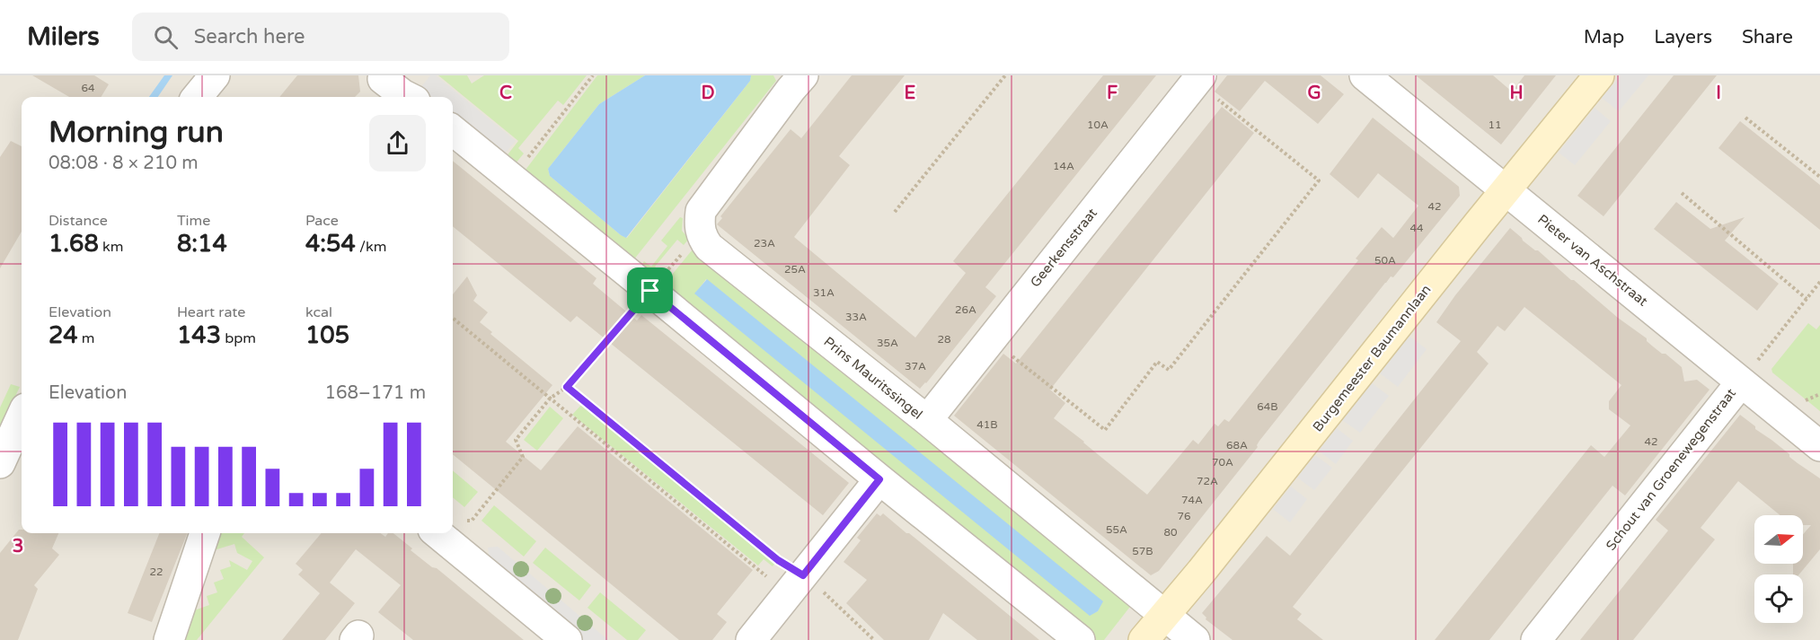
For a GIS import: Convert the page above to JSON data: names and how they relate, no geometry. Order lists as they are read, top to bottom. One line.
{"streets":{"street":["Geerkensstraat","Pieter van Aschstraat","Burgemeester Baumannlaan","Prins Mauritssingel","Schout van Groenewegenstraat"]},"crossings":[["Geerkensstraat","Prins Mauritssingel"],["Pieter van Aschstraat","Burgemeester Baumannlaan"],["Pieter van Aschstraat","Schout van Groenewegenstraat"],["Burgemeester Baumannlaan","Prins Mauritssingel"]],"house_numbers":["64","10A","11","14A","42","44","23A","50A","25A","31A","26A","33A","28","35A","37A","64B","41B","42","68A","70A","72A","74A","76","55A","80","57B","22"],"north":"right","page":{"header":"Milers","search":"Search here","nav":["Map","Layers","Share"],"heading":["Morning run","08:08 · 8 × 210 m"],"stats":[["Distance","1.68 km"],["Time","8:14"],["Pace","4:54 /km"],["Elevation","24 m"],["Heart rate","143 bpm"],["kcal","105"]],"chart":["Elevation","168–171 m"]},"grid":{"columns":["C","D","E","F","G","H","I"],"rows":["3"]}}
